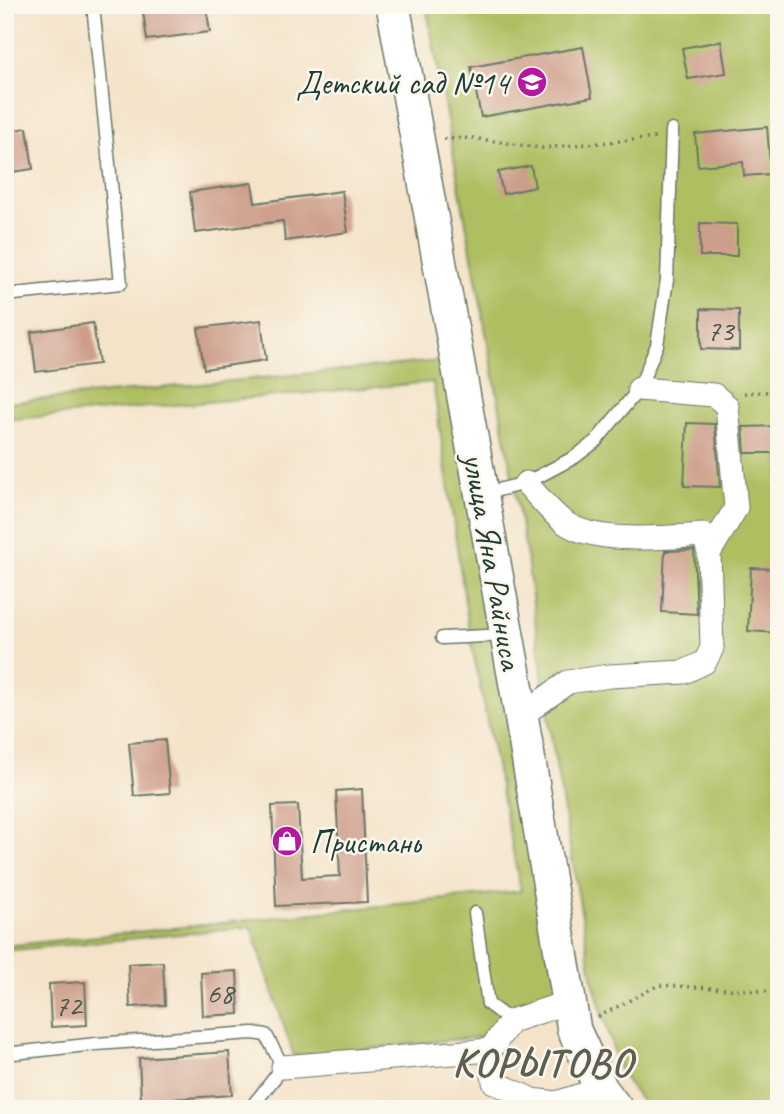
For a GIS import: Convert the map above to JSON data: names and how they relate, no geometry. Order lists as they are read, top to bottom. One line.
{"streets":{"street":["улица Яна Райниса"]},"districts":["КОРЫТОВО"],"places":{"school or university":["Детский сад №14"],"shop":["Пристань"]},"house_numbers":["73","68","72"]}
